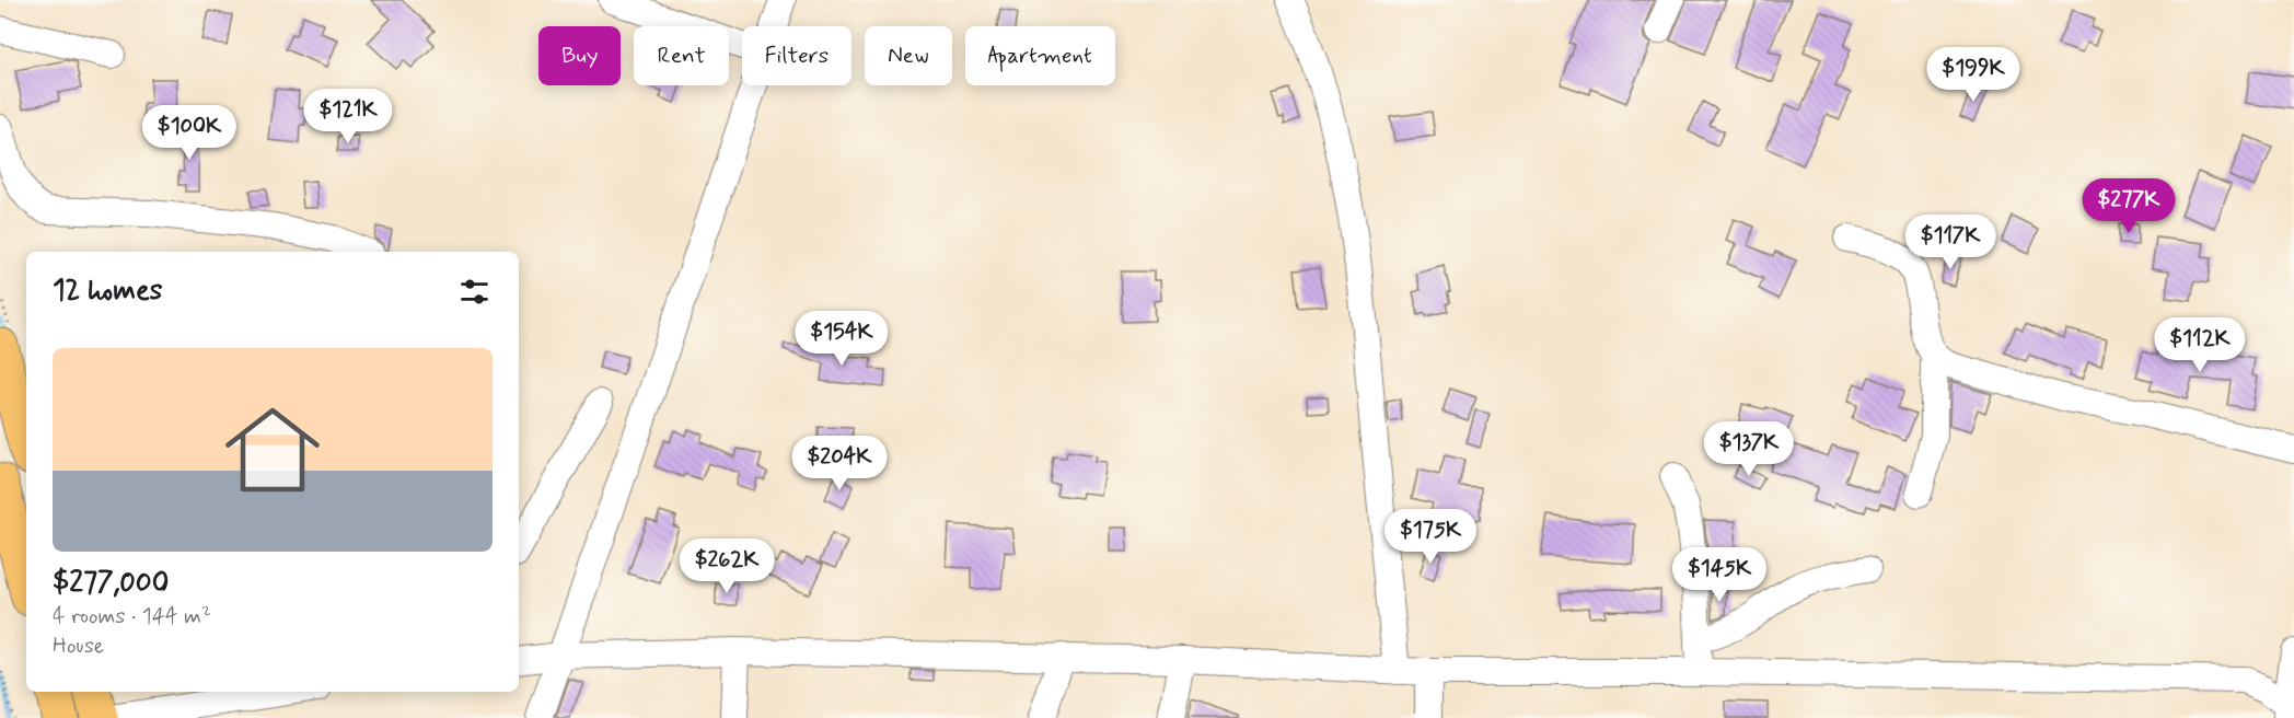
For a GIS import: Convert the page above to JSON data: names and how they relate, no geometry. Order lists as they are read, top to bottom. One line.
{"page":{"chip":["Buy","Rent","Filters","New","Apartment"],"price":["$199K","$121K","$100K","$277K","$117K","$154K","$112K","$137K","$204K","$175K","$262K","$145K"],"heading":"12 homes","list":[{"name":"$277,000","note":"4 rooms · 144 m² · House"}]}}
